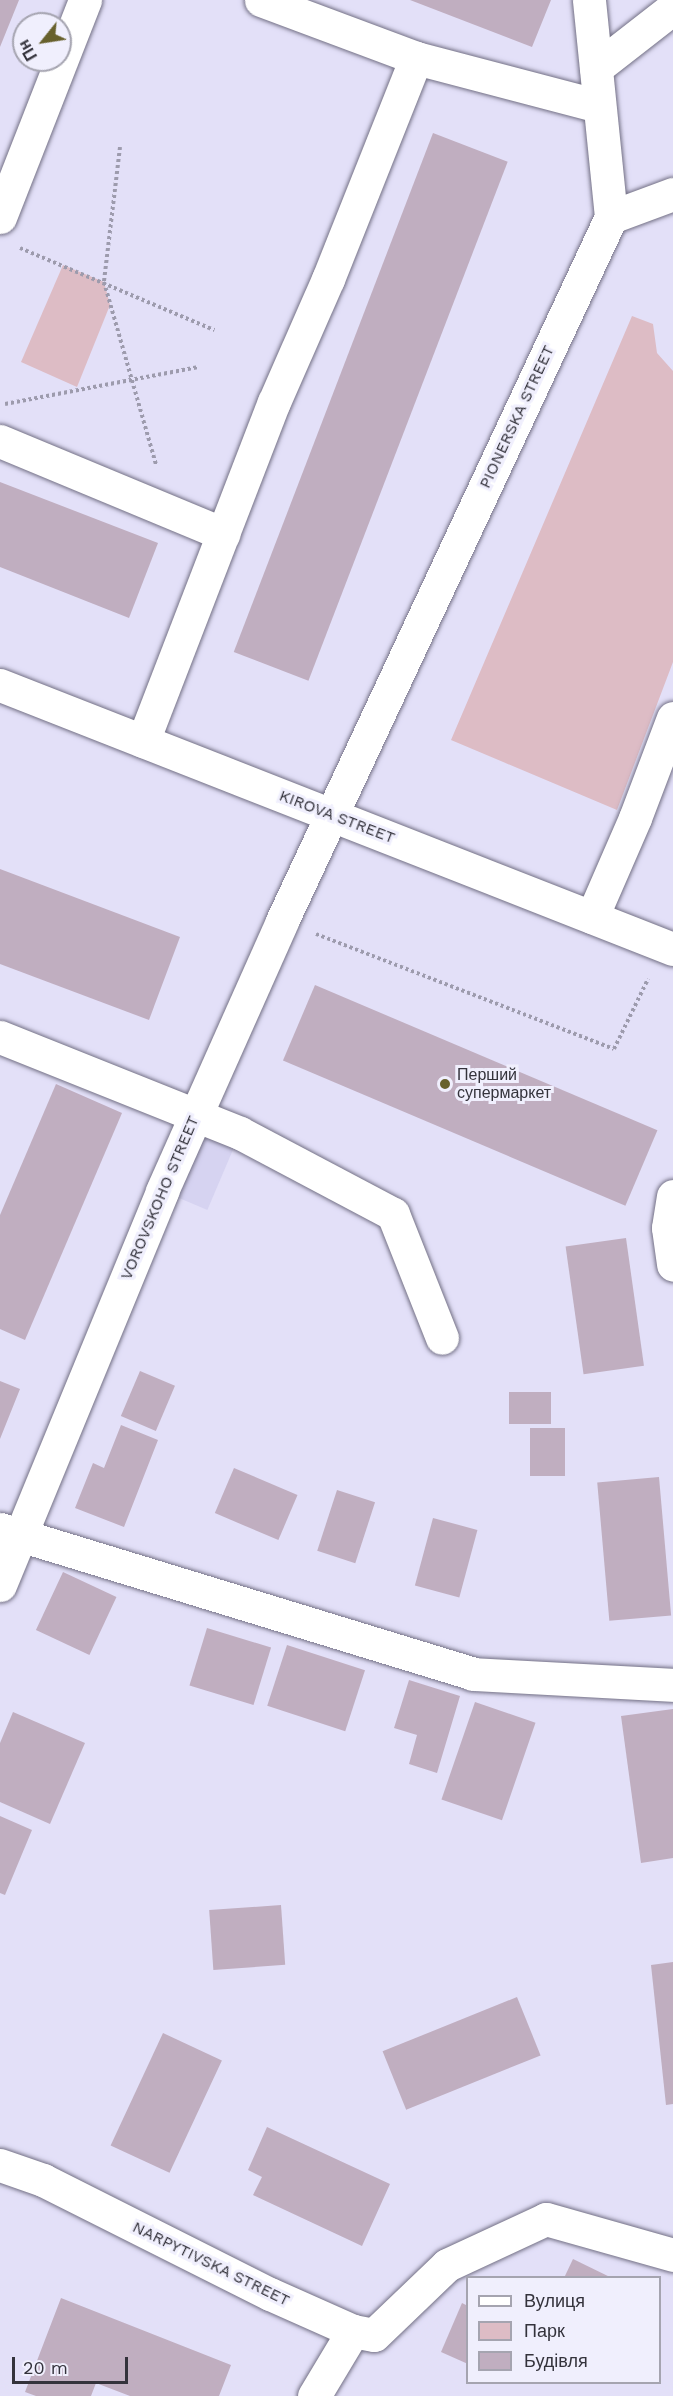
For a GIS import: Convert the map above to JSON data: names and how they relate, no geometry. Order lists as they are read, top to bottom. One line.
{"streets":{"street":["PIONERSKA STREET","KIROVA STREET","VOROVSKOHO STREET","NARPYTIVSKA STREET"]},"crossings":[["PIONERSKA STREET","KIROVA STREET"],["PIONERSKA STREET","VOROVSKOHO STREET"],["KIROVA STREET","VOROVSKOHO STREET"]],"places":["Перший супермаркет"],"legend":["Вулиця","Парк","Будівля"],"scale_bar":"20 m","north":"bottom left"}
